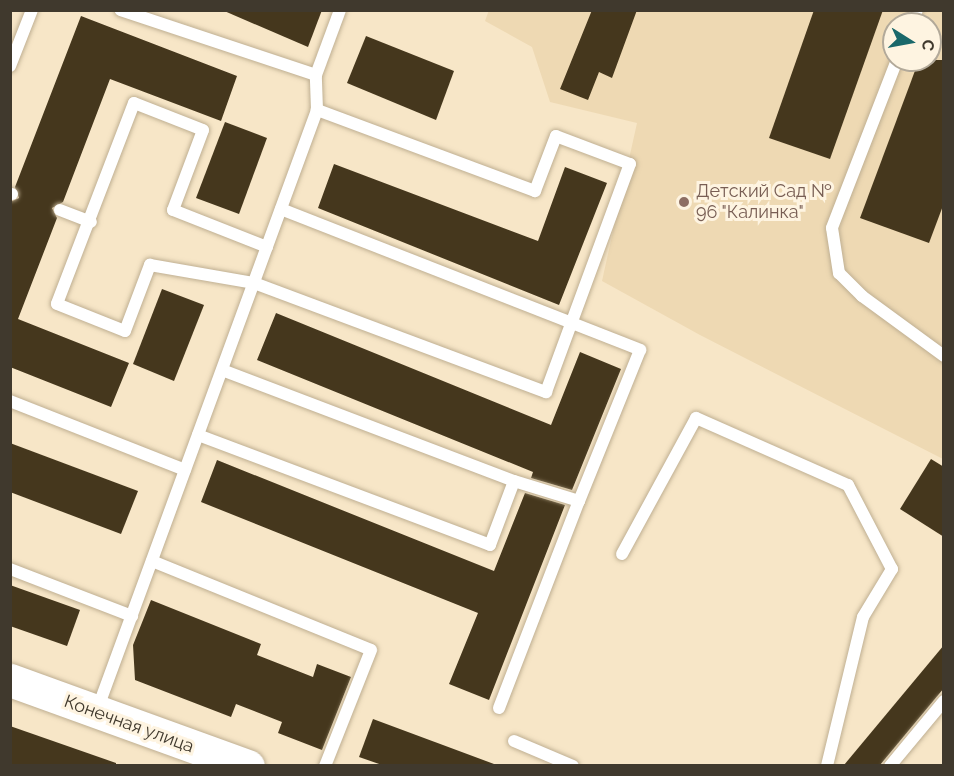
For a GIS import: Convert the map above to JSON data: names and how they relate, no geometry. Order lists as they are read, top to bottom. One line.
{"streets":{"street":["Конечная улица"]},"places":["Детский Сад № 96 \"Калинка\""],"north":"right"}
